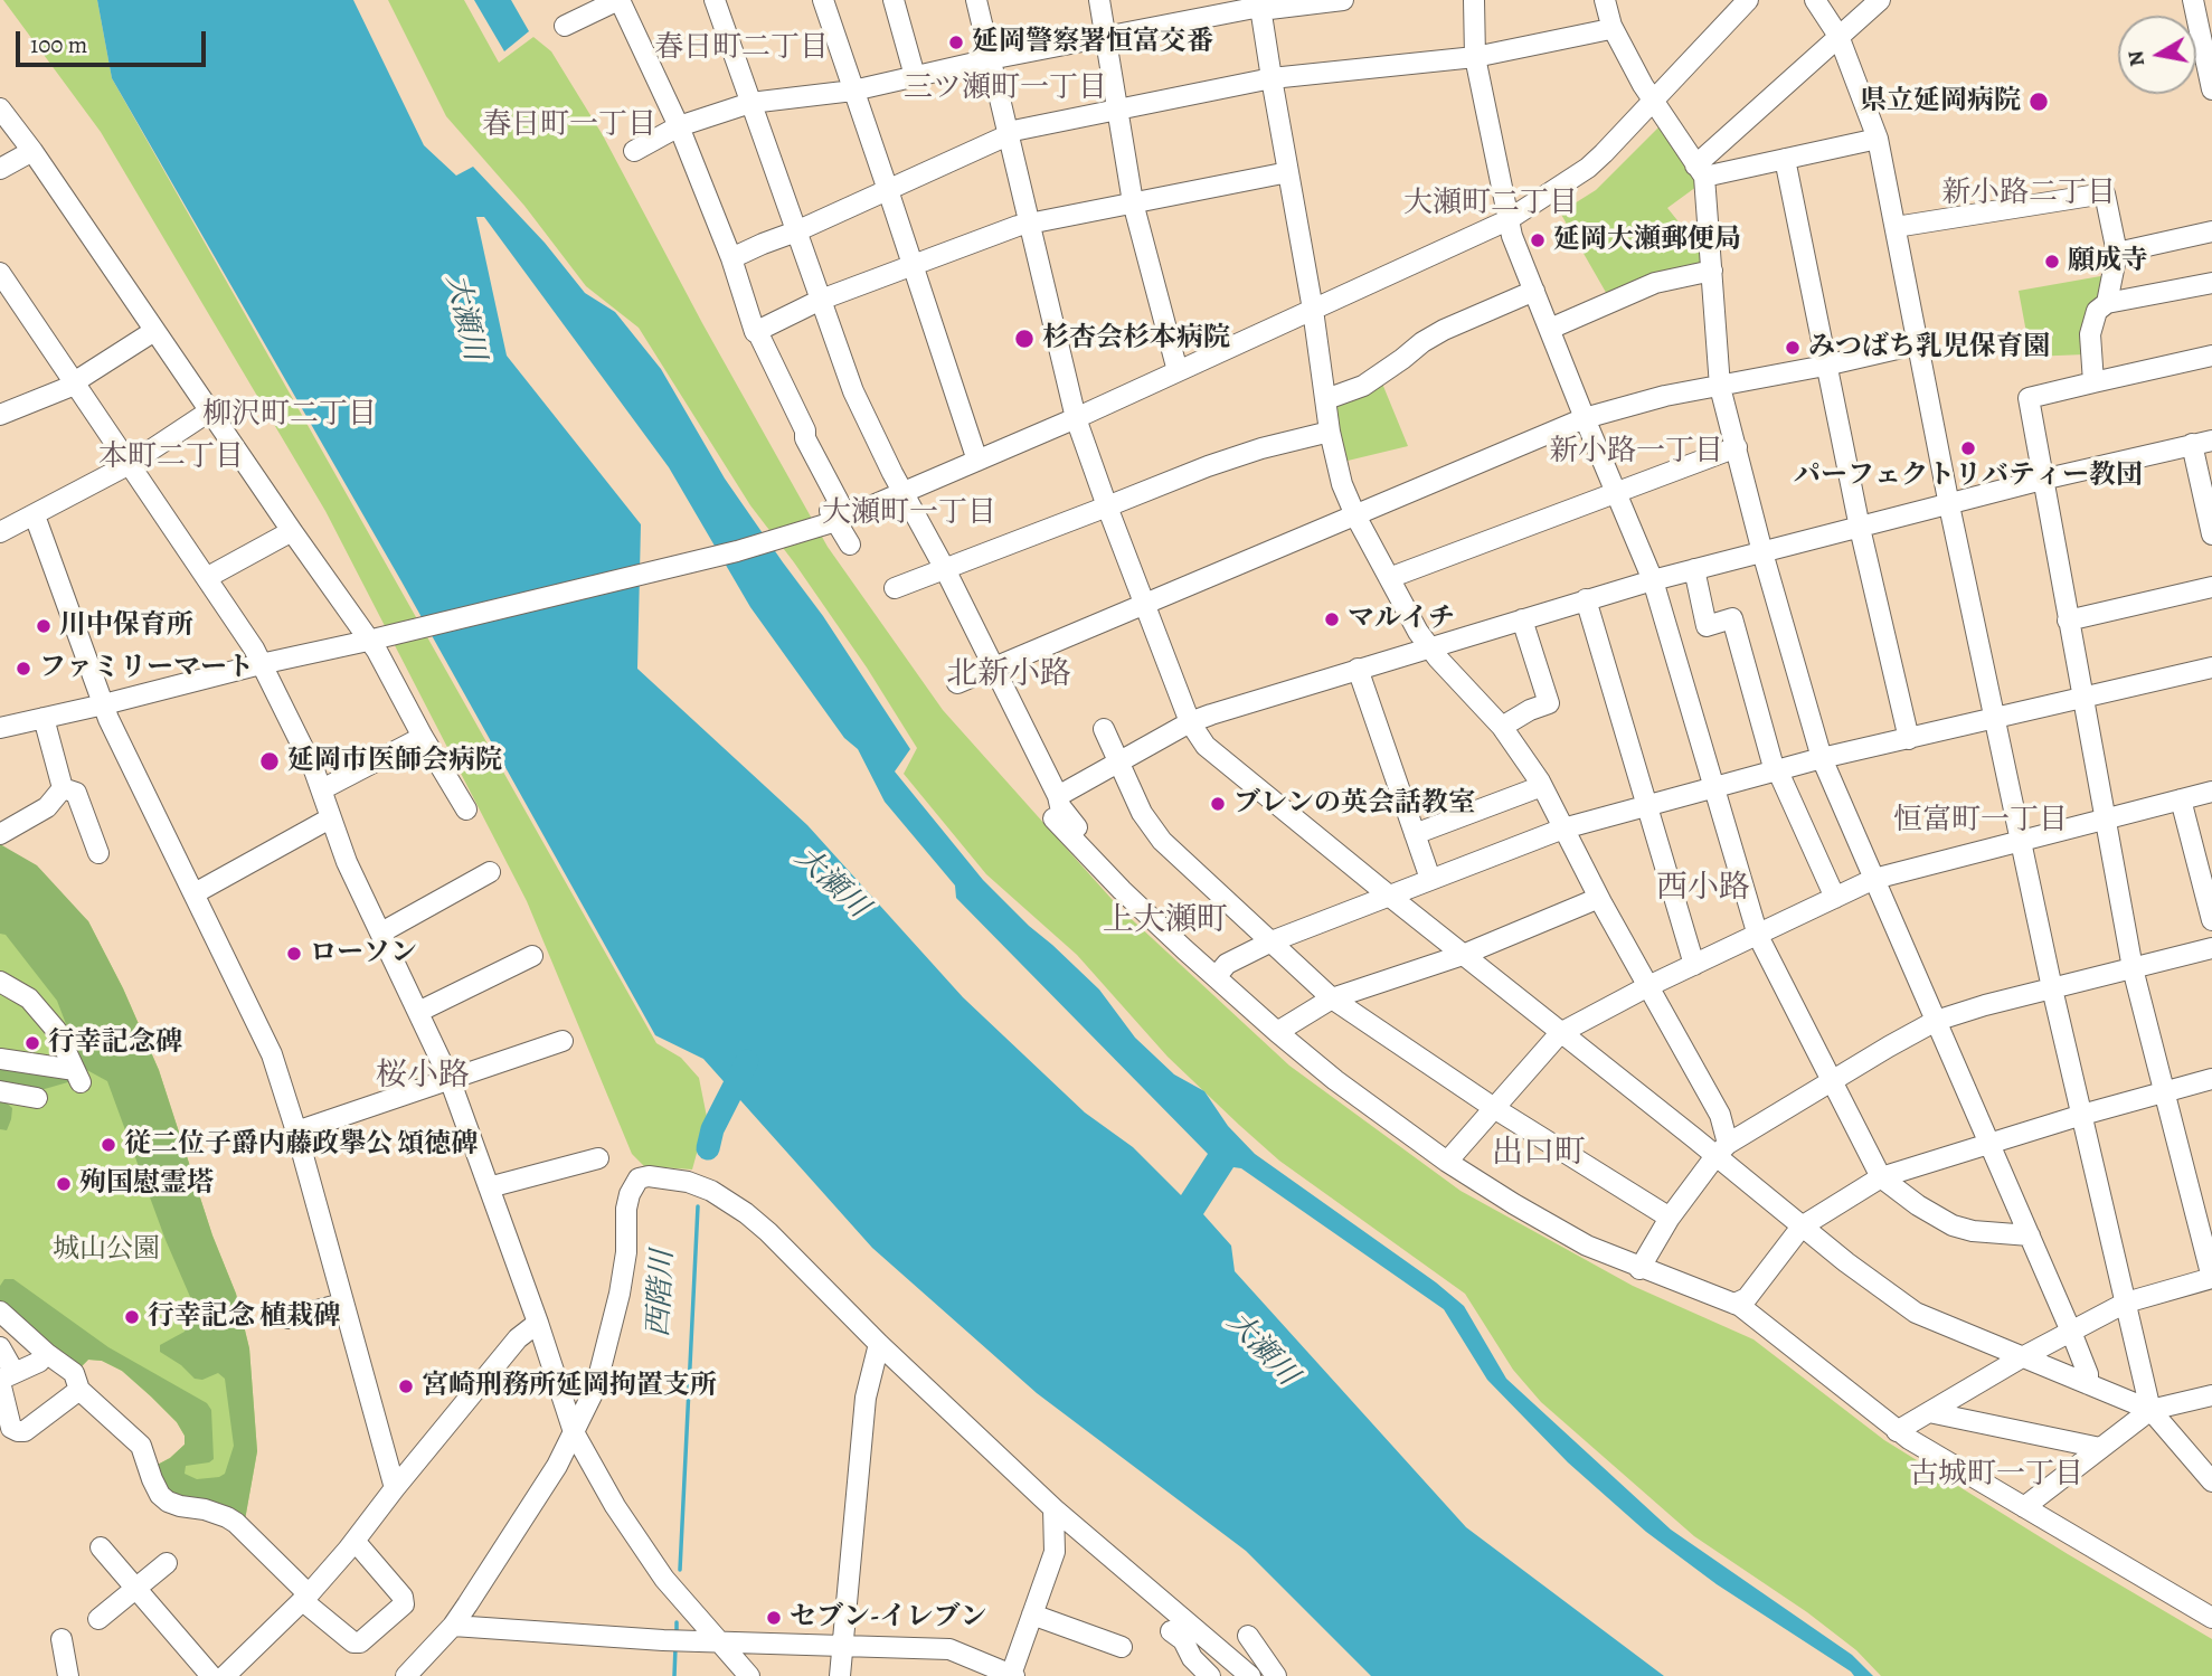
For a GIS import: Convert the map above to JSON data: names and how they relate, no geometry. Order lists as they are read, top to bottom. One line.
{"districts":["春日町二丁目","三ツ瀬町一丁目","春日町一丁目","新小路二丁目","大瀬町二丁目","柳沢町二丁目","新小路一丁目","本町二丁目","大瀬町一丁目","北新小路","恒富町一丁目","西小路","上大瀬町","桜小路","出口町","古城町一丁目"],"water":["大瀬川","西階川"],"parks":["城山公園"],"places":["延岡警察署恒富交番","県立延岡病院","延岡大瀬郵便局","願成寺","杉杏会杉本病院","みつばち乳児保育園","パーフェクトリバティー教団","マルイチ","川中保育所","ファミリーマート","延岡市医師会病院","ブレンの英会話教室","ローソン","行幸記念碑","従二位子爵内藤政擧公 頌徳碑","殉国慰霊塔","行幸記念 植栽碑","宮崎刑務所延岡拘置支所","セブン-イレブン"],"scale_bar":"100 m","north":"left"}
